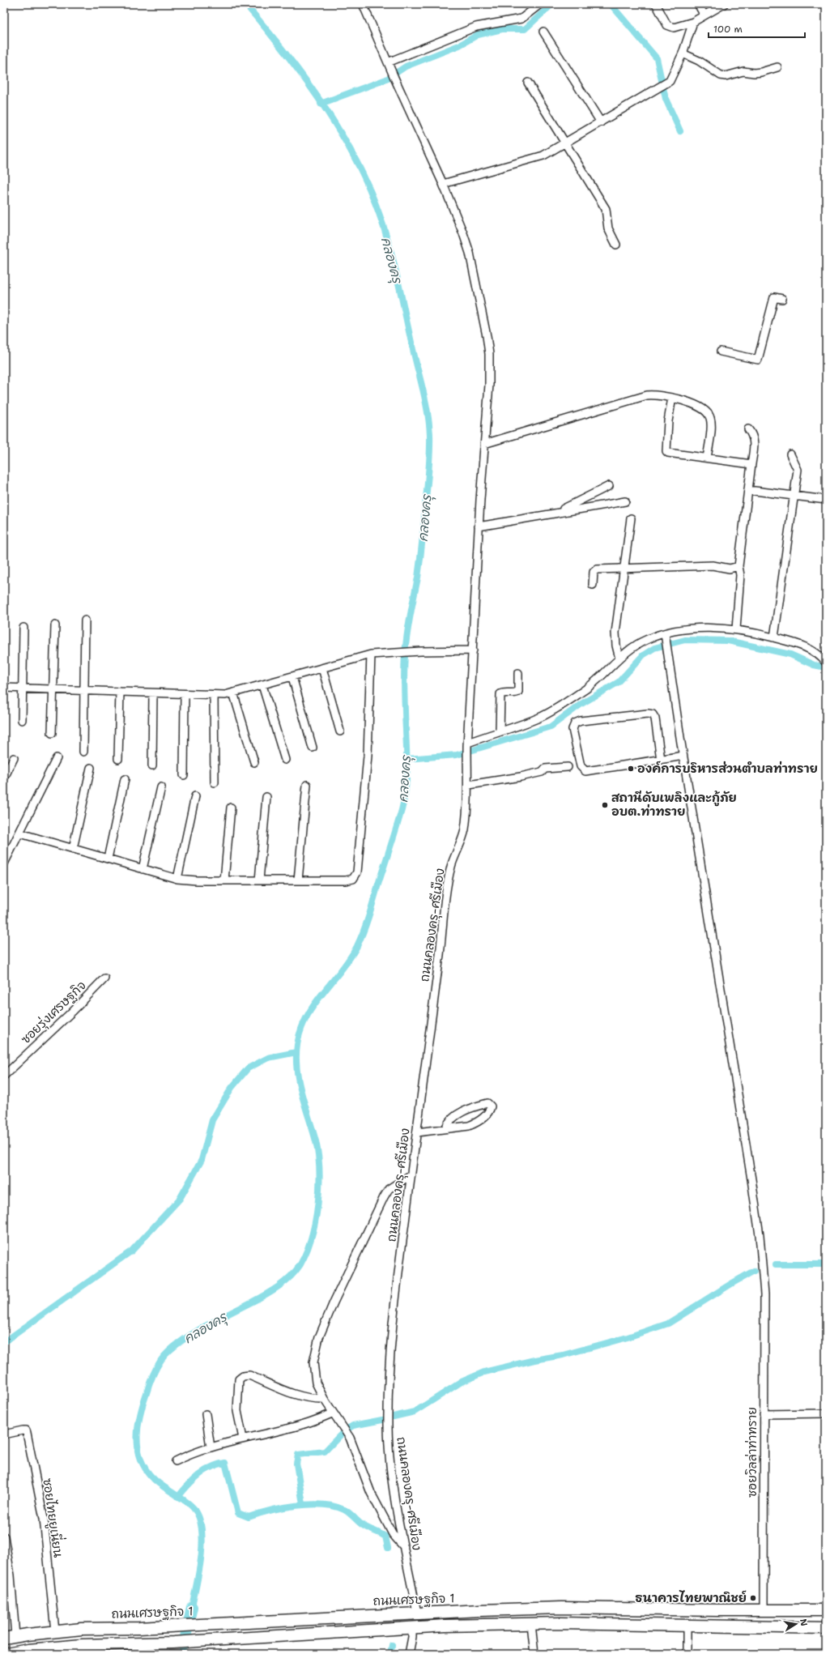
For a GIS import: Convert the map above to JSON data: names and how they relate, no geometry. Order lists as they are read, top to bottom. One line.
{"streets":{"main road":["ถนนเศรษฐกิจ 1"],"street":["ถนนคลองครุ-ศรีเมือง","ซอยรุ่งเศรษฐกิจ","ซอยวิลล่าท่าทราย","ซอยไทยยูเนี่ยน"]},"crossings":[["ถนนคลองครุ-ศรีเมือง","ถนนเศรษฐกิจ 1"],["ซอยวิลล่าท่าทราย","ถนนเศรษฐกิจ 1"],["ซอยไทยยูเนี่ยน","ถนนเศรษฐกิจ 1"]],"water":["คลองครุ"],"places":["องค์การบริหารส่วนตำบลท่าทราย","สถานีดับเพลิงและกู้ภัย อบต.ท่าทราย","ธนาคารไทยพาณิชย์"],"scale_bar":"100 m","north":"right"}
